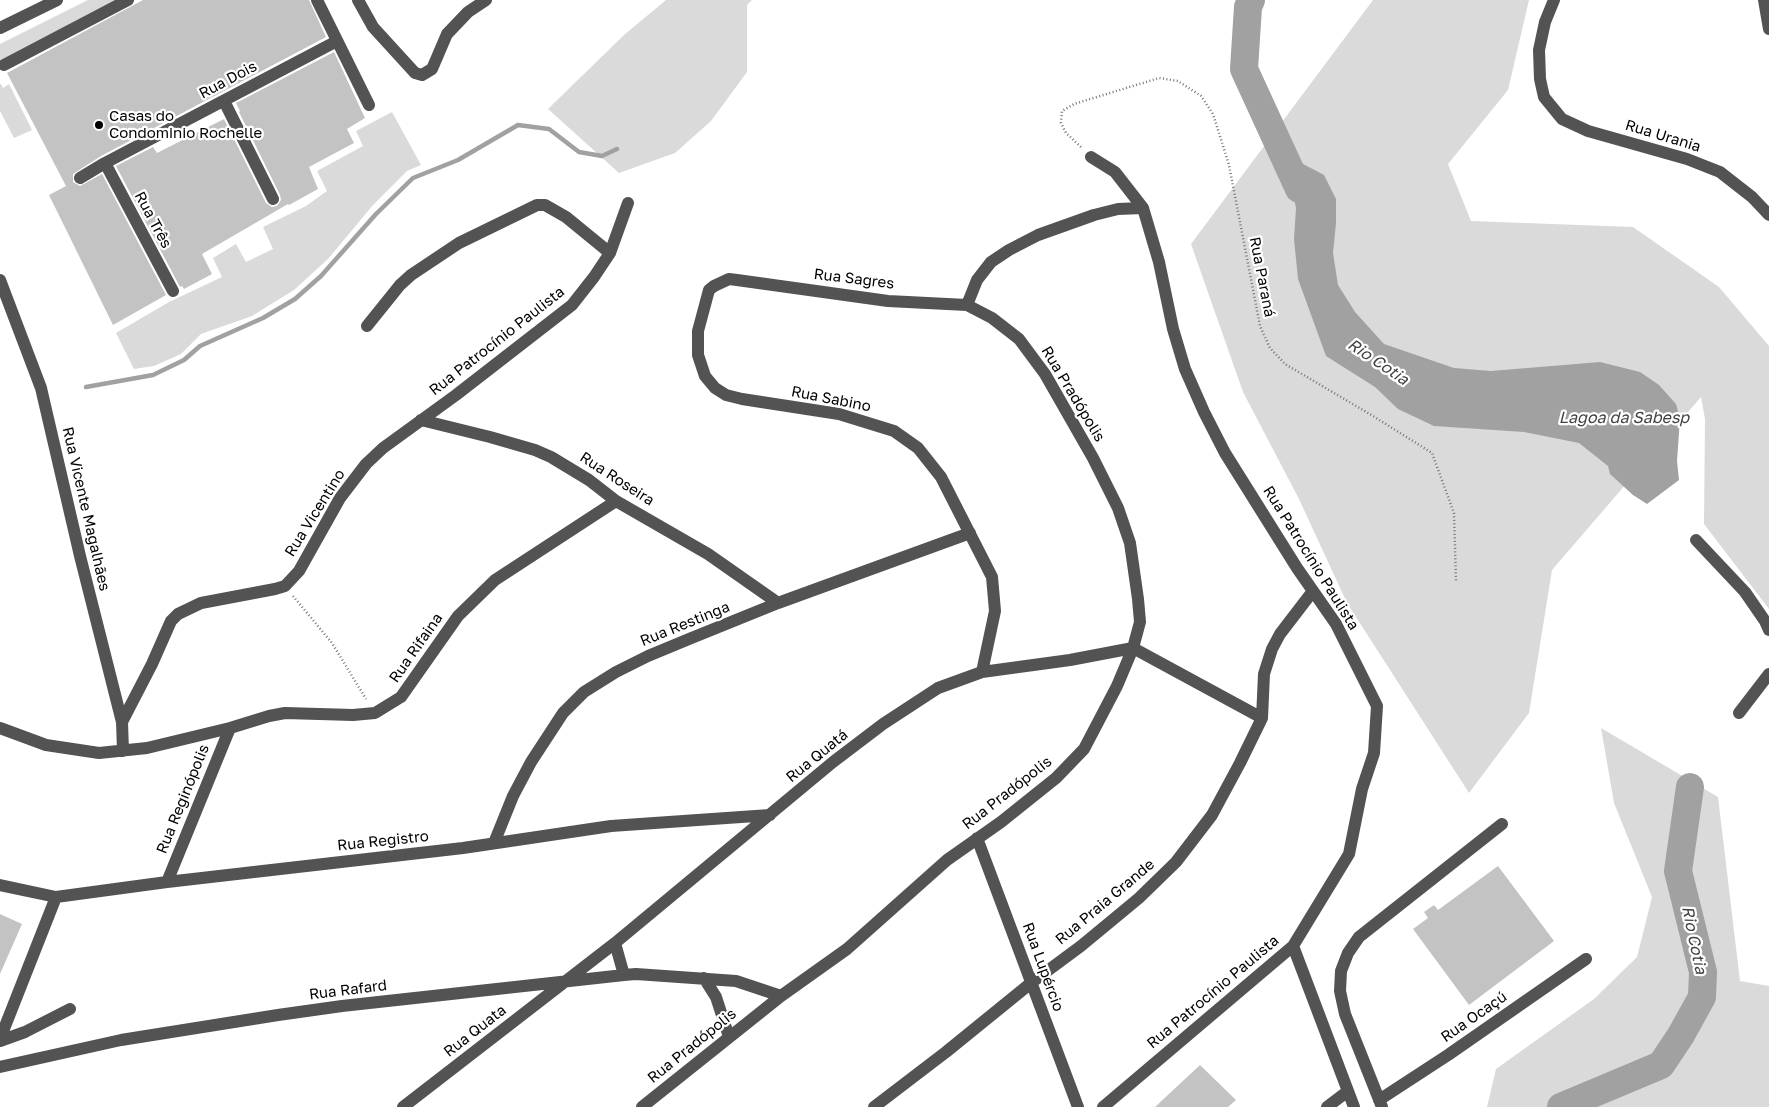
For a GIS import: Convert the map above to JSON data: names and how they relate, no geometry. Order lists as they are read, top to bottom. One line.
{"streets":{"street":["Rua Dois","Rua Urania","Rua Três","Rua Sagres","Rua Patrocínio Paulista","Rua Pradópolis","Rua Sabino","Rua Roseira","Rua Vicente Magalhães","Rua Vicentino","Rua Restinga","Rua Rifaina","Rua Quatá","Rua Reginópolis","Rua Registro","Rua Praia Grande","Rua Lupércio","Rua Rafard","Rua Ocaçú","Rua Quata"],"path":["Rua Paraná"]},"crossings":[["Rua Dois","Rua Três"],["Rua Sagres","Rua Pradópolis"],["Rua Sagres","Rua Sabino"],["Rua Patrocínio Paulista","Rua Roseira"],["Rua Patrocínio Paulista","Rua Vicentino"],["Rua Patrocínio Paulista","Rua Praia Grande"],["Rua Pradópolis","Rua Quatá"],["Rua Pradópolis","Rua Lupércio"],["Rua Pradópolis","Rua Rafard"],["Rua Sabino","Rua Restinga"],["Rua Sabino","Rua Quatá"],["Rua Roseira","Rua Vicentino"],["Rua Roseira","Rua Restinga"],["Rua Roseira","Rua Rifaina"],["Rua Vicente Magalhães","Rua Rifaina"],["Rua Restinga","Rua Registro"],["Rua Rifaina","Rua Reginópolis"],["Rua Quatá","Rua Registro"],["Rua Quatá","Rua Rafard"],["Rua Quatá","Rua Quata"],["Rua Reginópolis","Rua Registro"],["Rua Praia Grande","Rua Lupércio"],["Rua Rafard","Rua Quata"]],"water":["Rio Cotia","Lagoa da Sabesp"],"places":["Casas do Condominio Rochelle"]}
